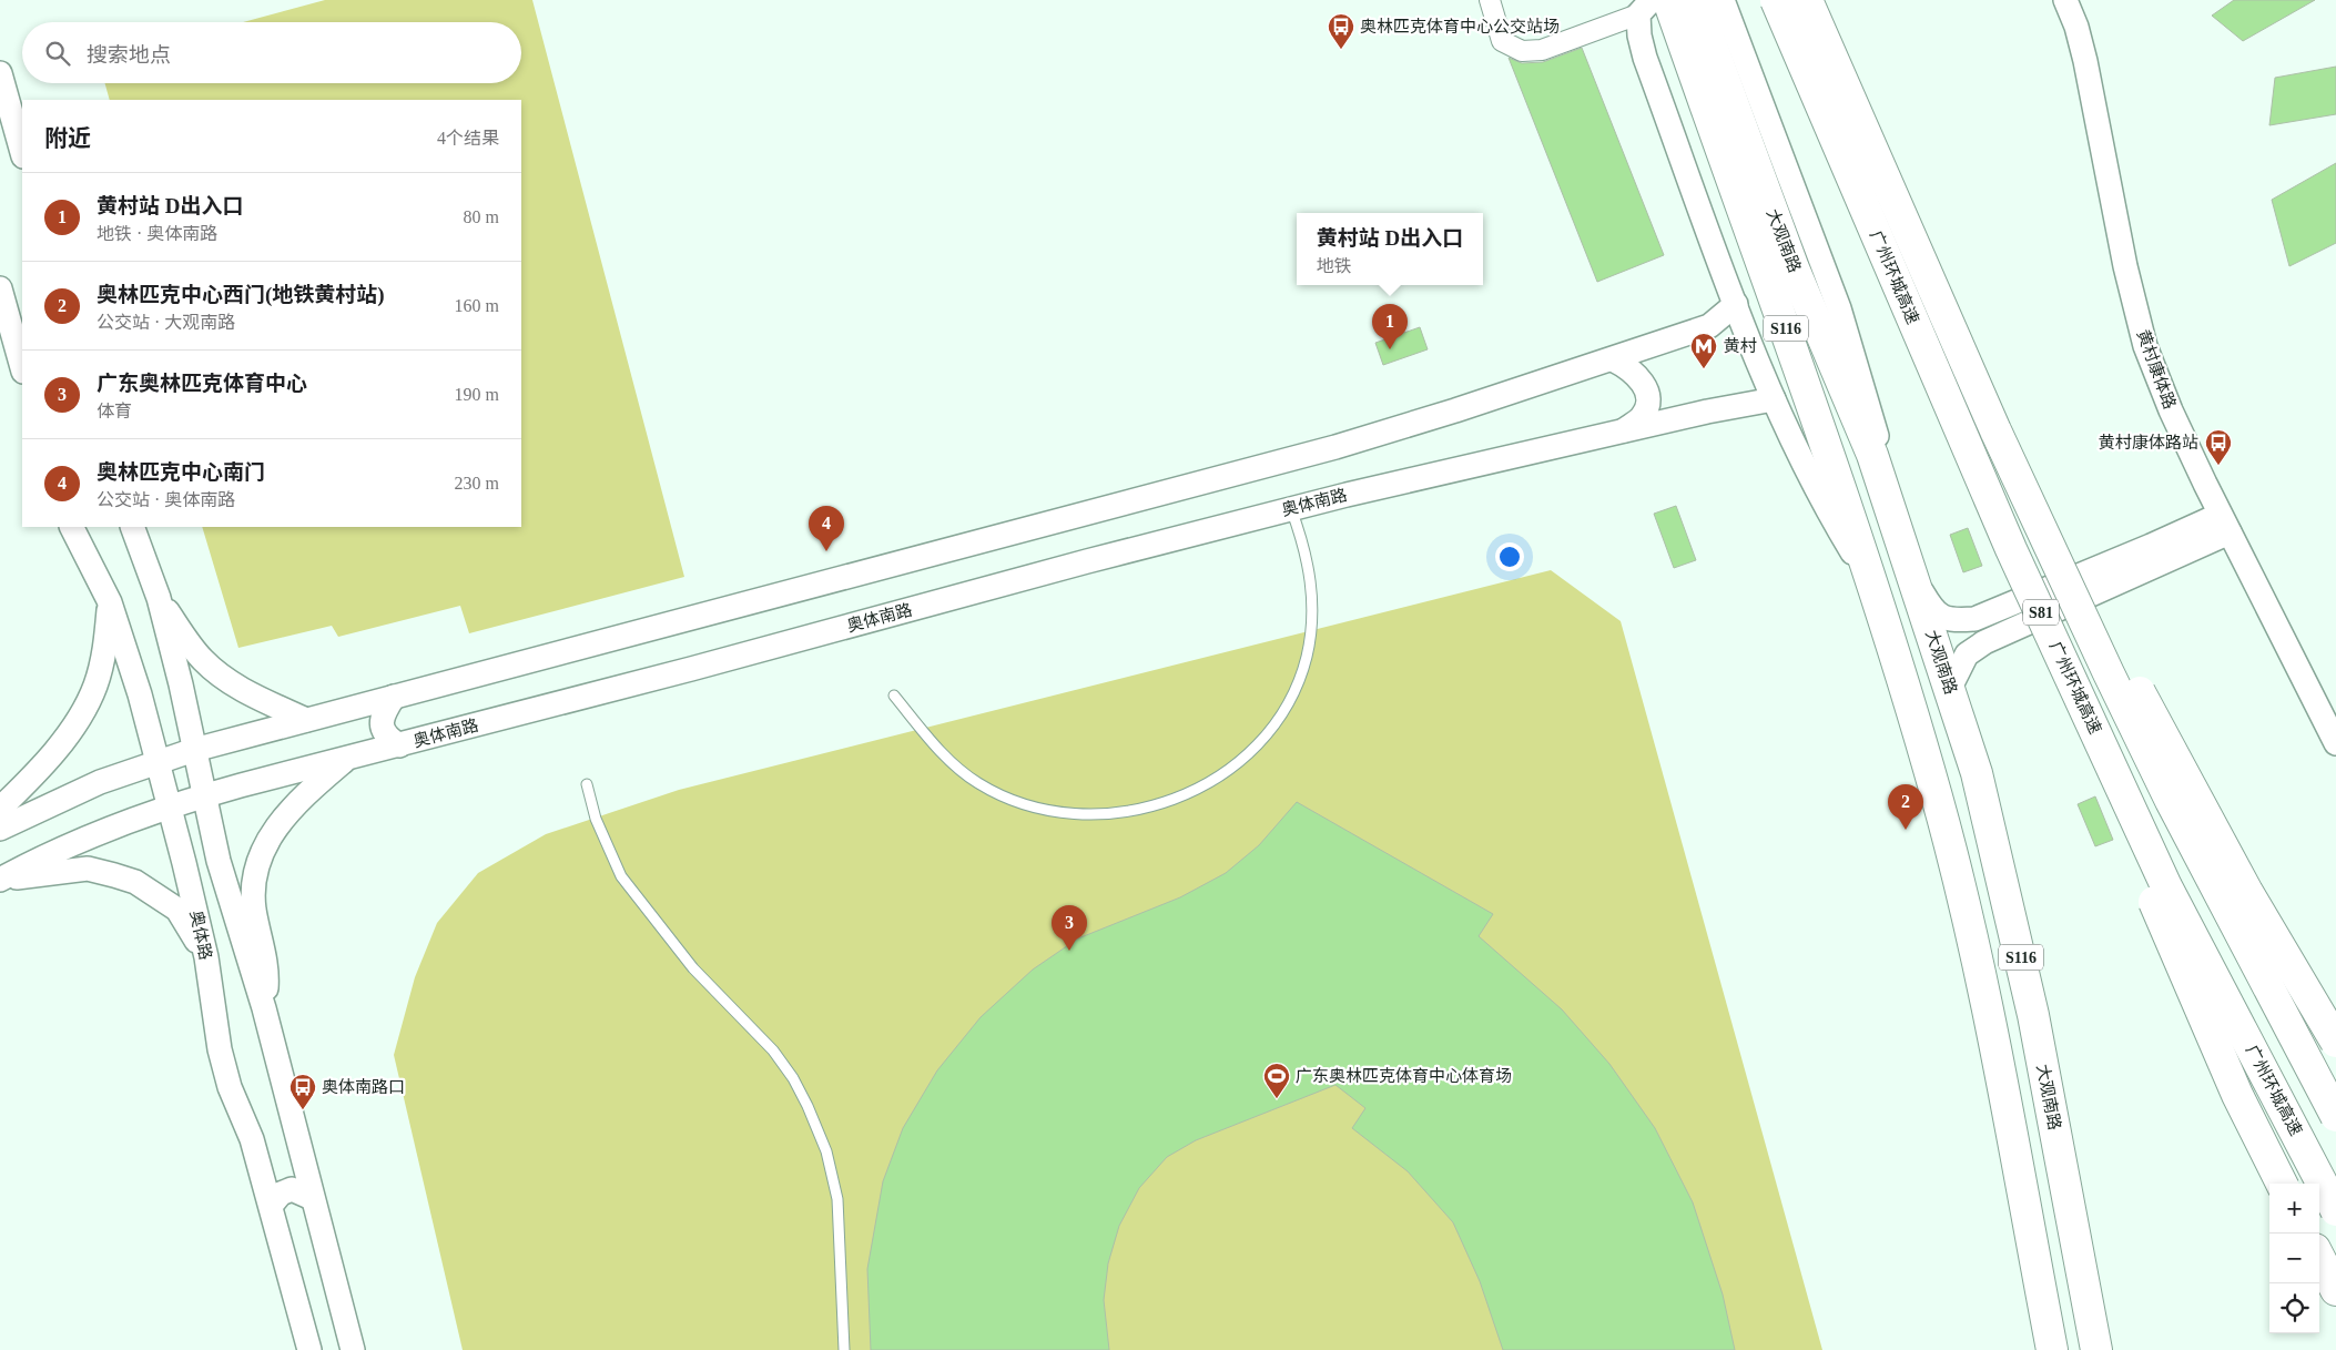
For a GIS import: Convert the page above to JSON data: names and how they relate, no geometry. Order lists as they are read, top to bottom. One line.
{"streets":{"main road":["大观南路","广州环城高速","S116","S81"],"street":["黄村康体路","奥体南路","奥体路"]},"crossings":[["奥体南路","奥体路"]],"places":{"bus stop":["奥林匹克体育中心公交站场","黄村康体路站","奥体南路口"],"metro station":["黄村"],"sports":["广东奥林匹克体育中心体育场"]},"page":{"search":"搜索地点","heading":["附近","4个结果"],"list":[{"mark":"1","name":"黄村站 D出入口","note":"地铁 · 奥体南路","value":"80 m"},{"mark":"2","name":"奥林匹克中心西门(地铁黄村站)","note":"公交站 · 大观南路","value":"160 m"},{"mark":"3","name":"广东奥林匹克体育中心","note":"体育","value":"190 m"},{"mark":"4","name":"奥林匹克中心南门","note":"公交站 · 奥体南路","value":"230 m"}],"popup":["黄村站 D出入口","地铁"],"pins":["1","4","2","3"],"map_buttons":["+","−"]}}
